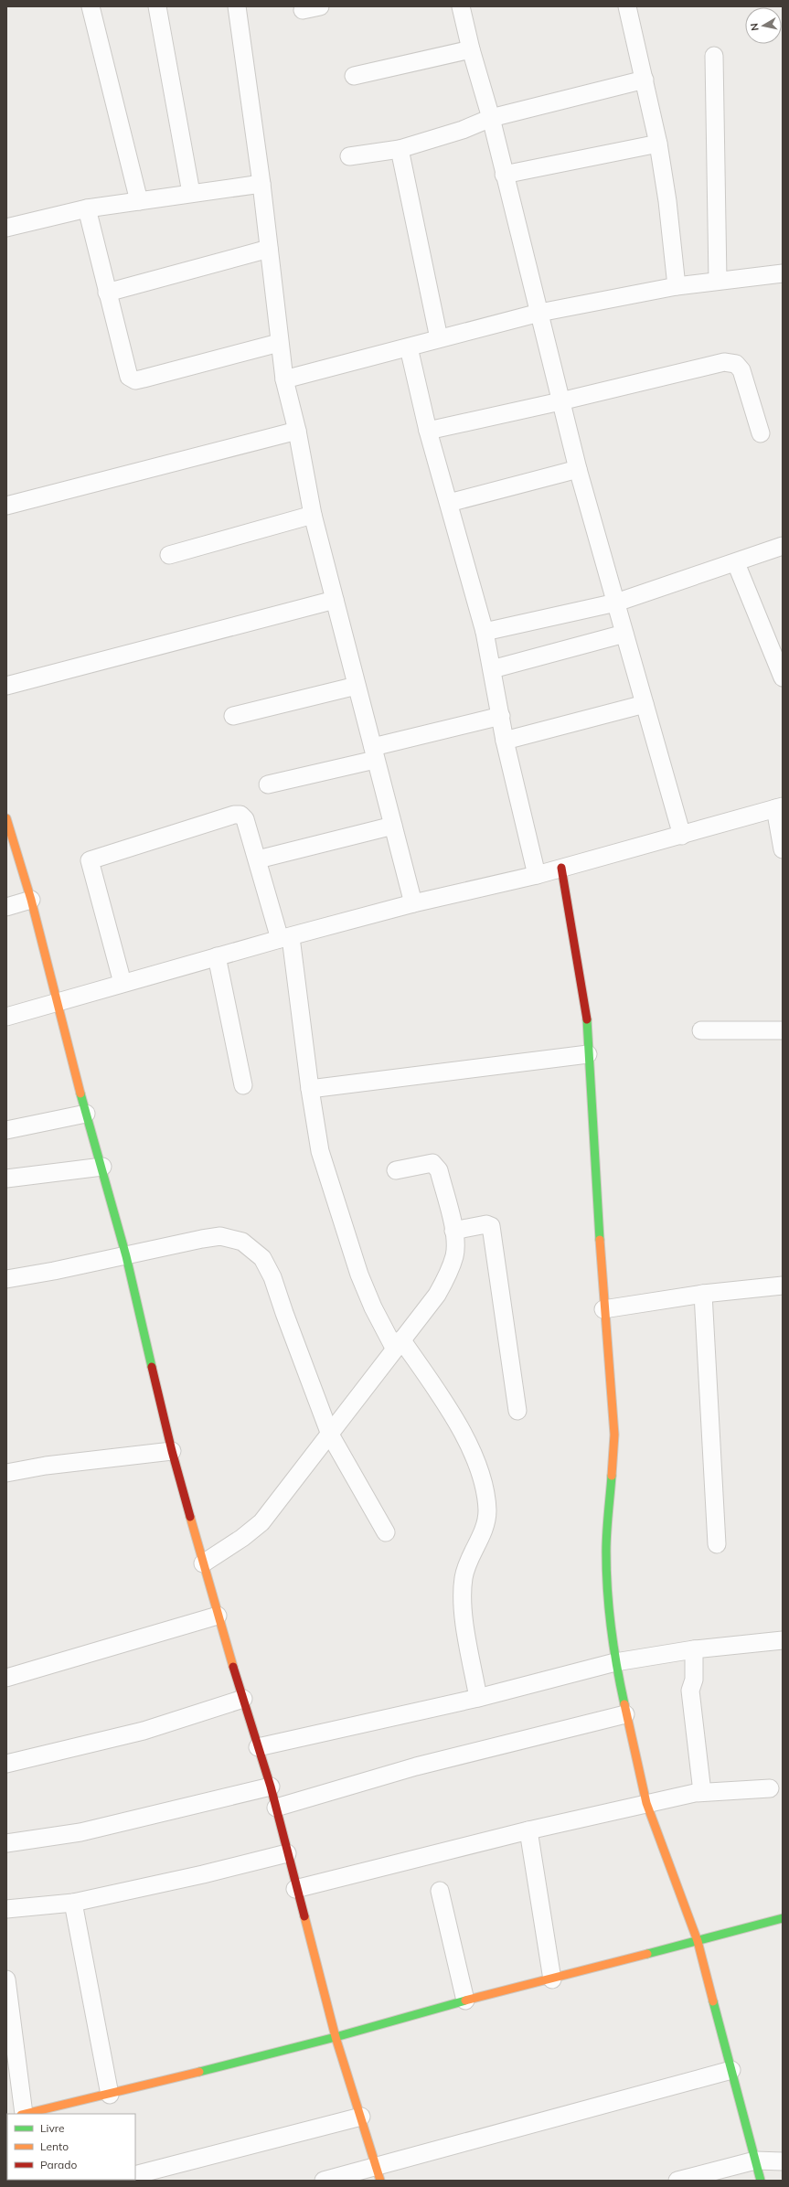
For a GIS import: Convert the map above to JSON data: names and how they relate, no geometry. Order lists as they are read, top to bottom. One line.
{"legend":["Livre","Lento","Parado"],"north":"left"}
